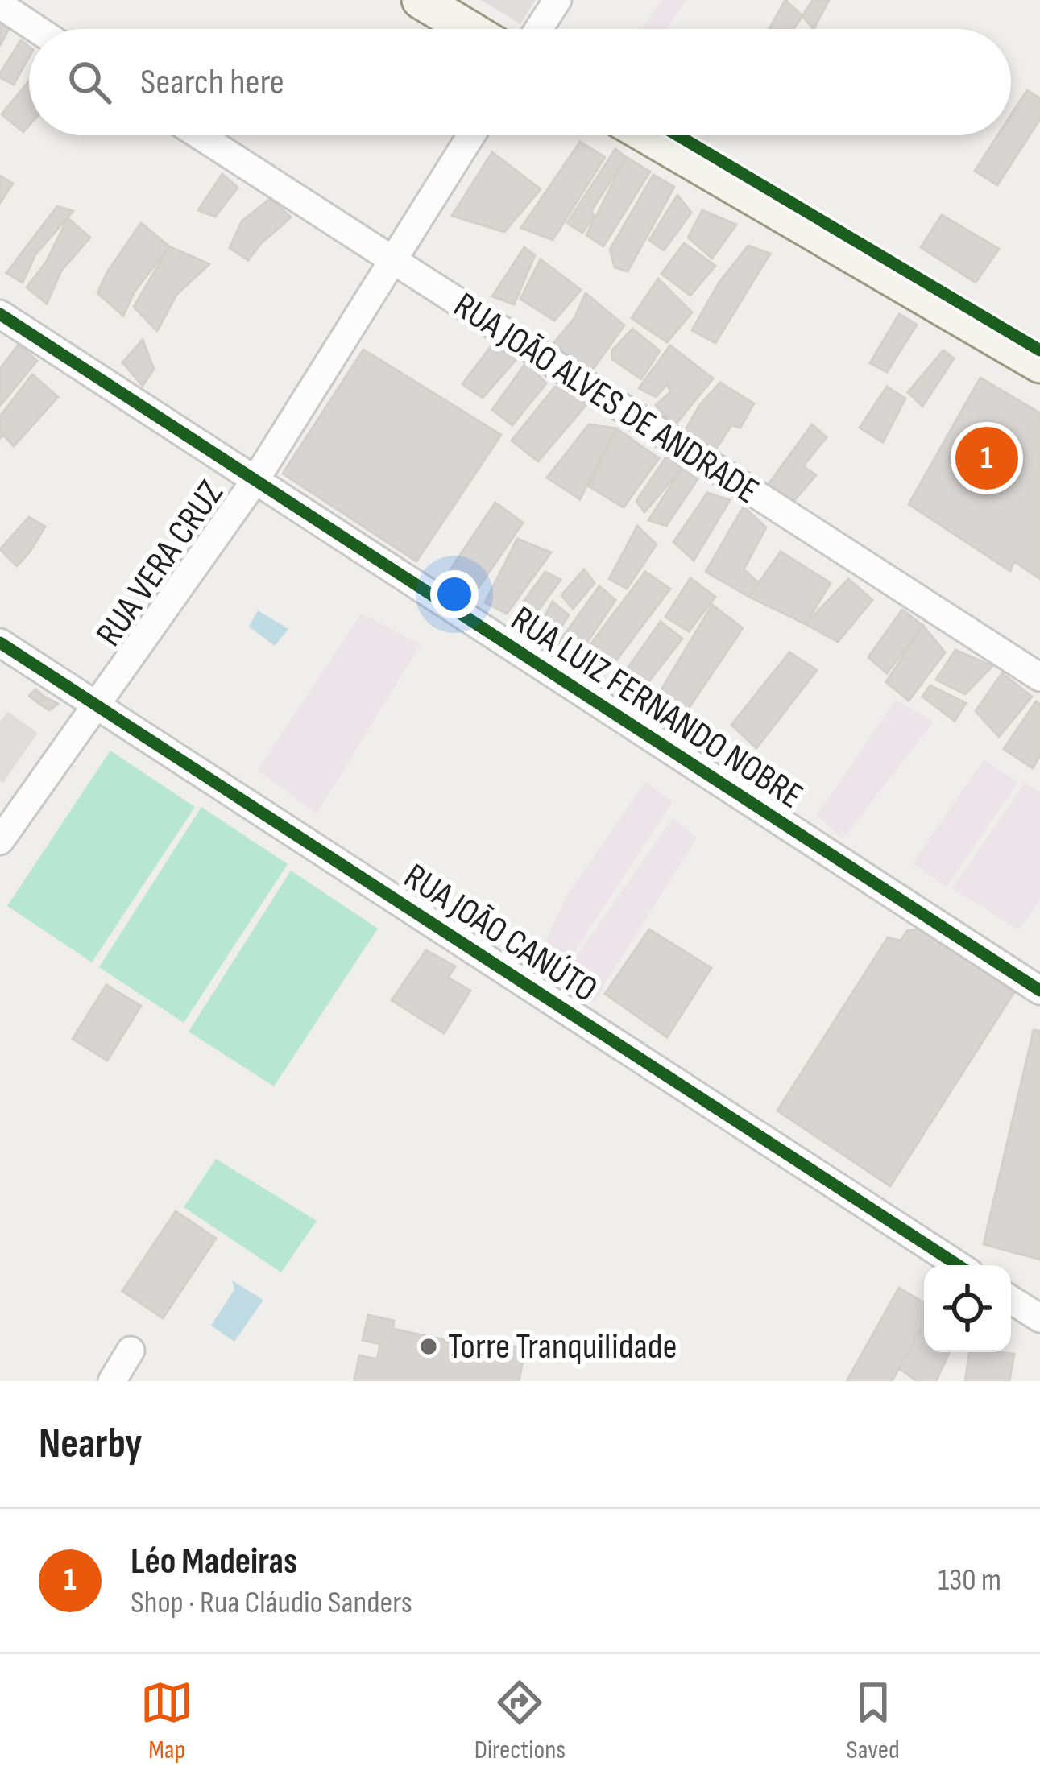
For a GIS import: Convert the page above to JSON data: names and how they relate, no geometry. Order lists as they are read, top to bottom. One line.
{"streets":{"street":["RUA JOÃO ALVES DE ANDRADE","RUA VERA CRUZ","RUA LUIZ FERNANDO NOBRE","RUA JOÃO CANÚTO"]},"crossings":[["RUA JOÃO ALVES DE ANDRADE","RUA VERA CRUZ"],["RUA VERA CRUZ","RUA LUIZ FERNANDO NOBRE"],["RUA VERA CRUZ","RUA JOÃO CANÚTO"]],"places":["Torre Tranquilidade"],"page":{"search":"Search here","pins":"1","heading":"Nearby","list":[{"mark":"1","name":"Léo Madeiras","note":"Shop · Rua Cláudio Sanders","value":"130 m"}],"nav":["Map","Directions","Saved"]}}
